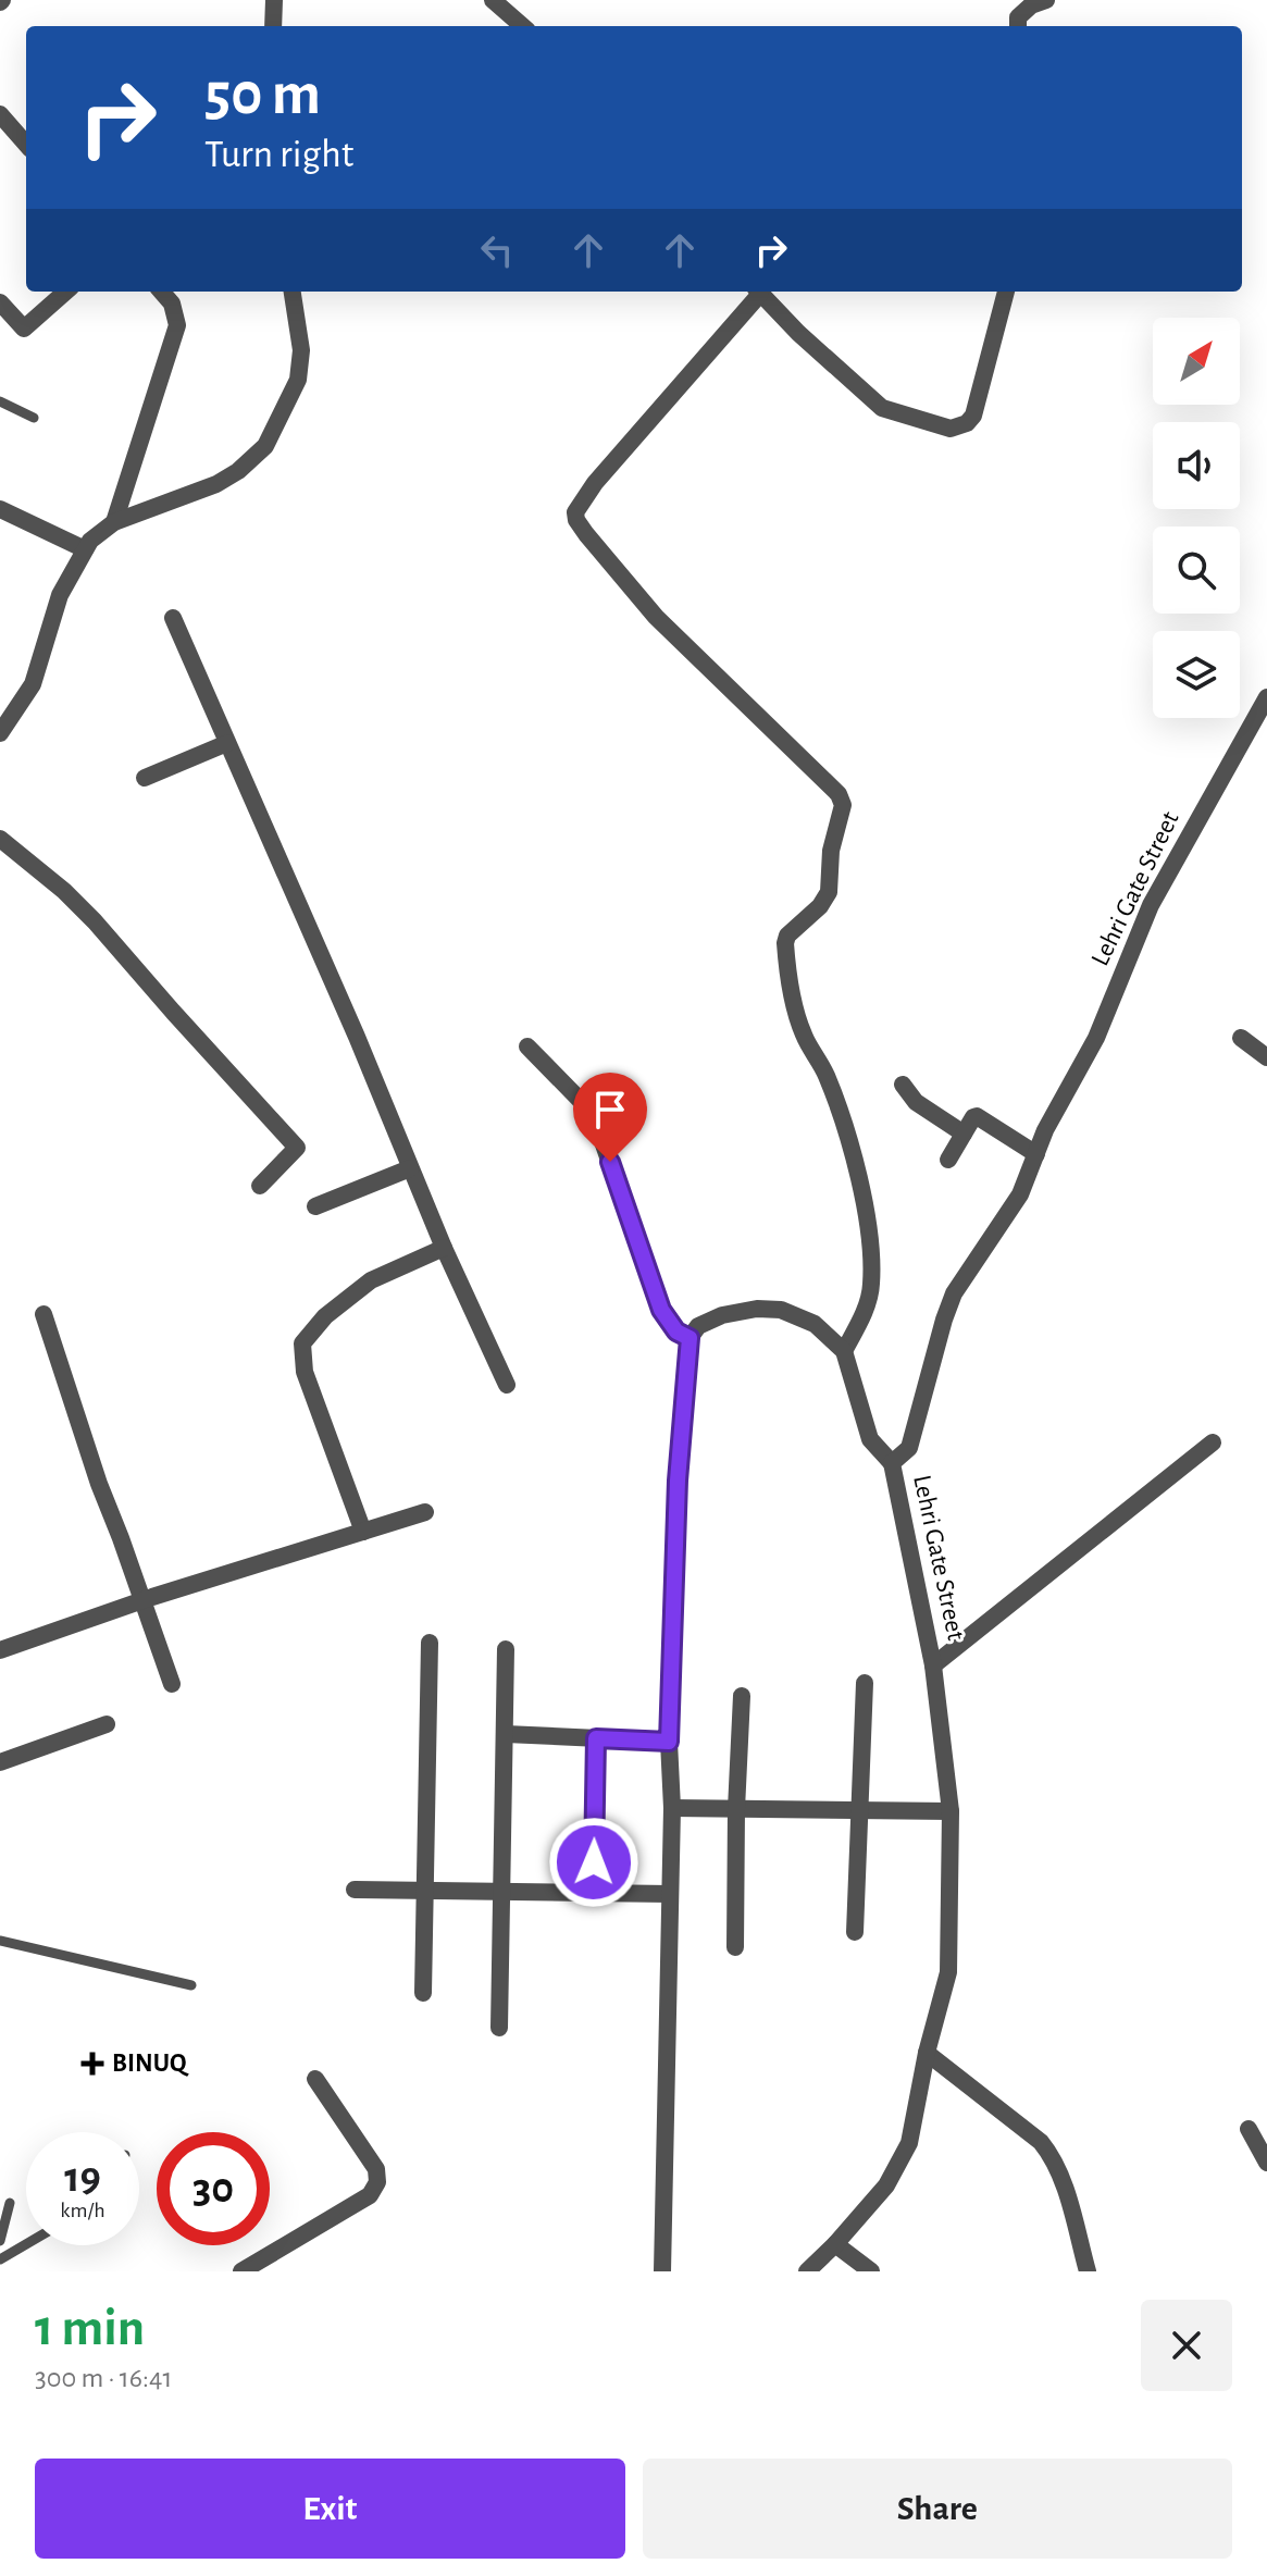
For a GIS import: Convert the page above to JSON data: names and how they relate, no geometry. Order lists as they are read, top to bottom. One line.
{"streets":{"street":["Lehri Gate Street"]},"places":{"health":["BINUQ"]},"north":"top right","page":{"turn":["50 m","Turn right"],"speed":"19 km/h","limit":"30","heading":["1 min","300 m · 16:41"],"buttons":["Exit","Share"]}}
